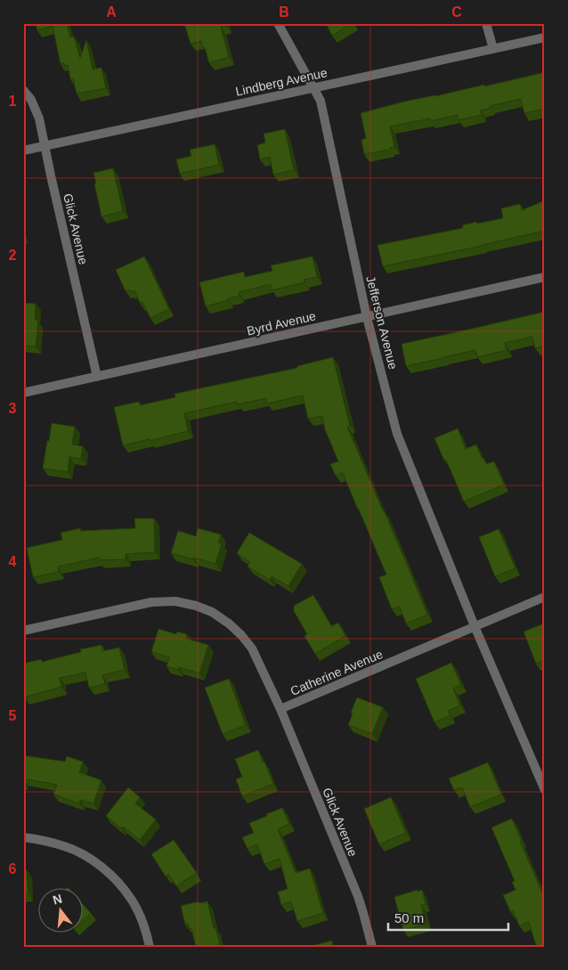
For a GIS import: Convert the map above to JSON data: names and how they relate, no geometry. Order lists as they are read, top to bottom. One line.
{"streets":{"street":["Lindberg Avenue","Glick Avenue","Jefferson Avenue","Byrd Avenue","Catherine Avenue"]},"crossings":[["Lindberg Avenue","Glick Avenue"],["Lindberg Avenue","Jefferson Avenue"],["Glick Avenue","Byrd Avenue"],["Glick Avenue","Catherine Avenue"],["Jefferson Avenue","Byrd Avenue"],["Jefferson Avenue","Catherine Avenue"]],"scale_bar":"50 m","north":"top","grid":{"columns":["A","B","C"],"rows":["1","2","3","4","5","6"]}}
